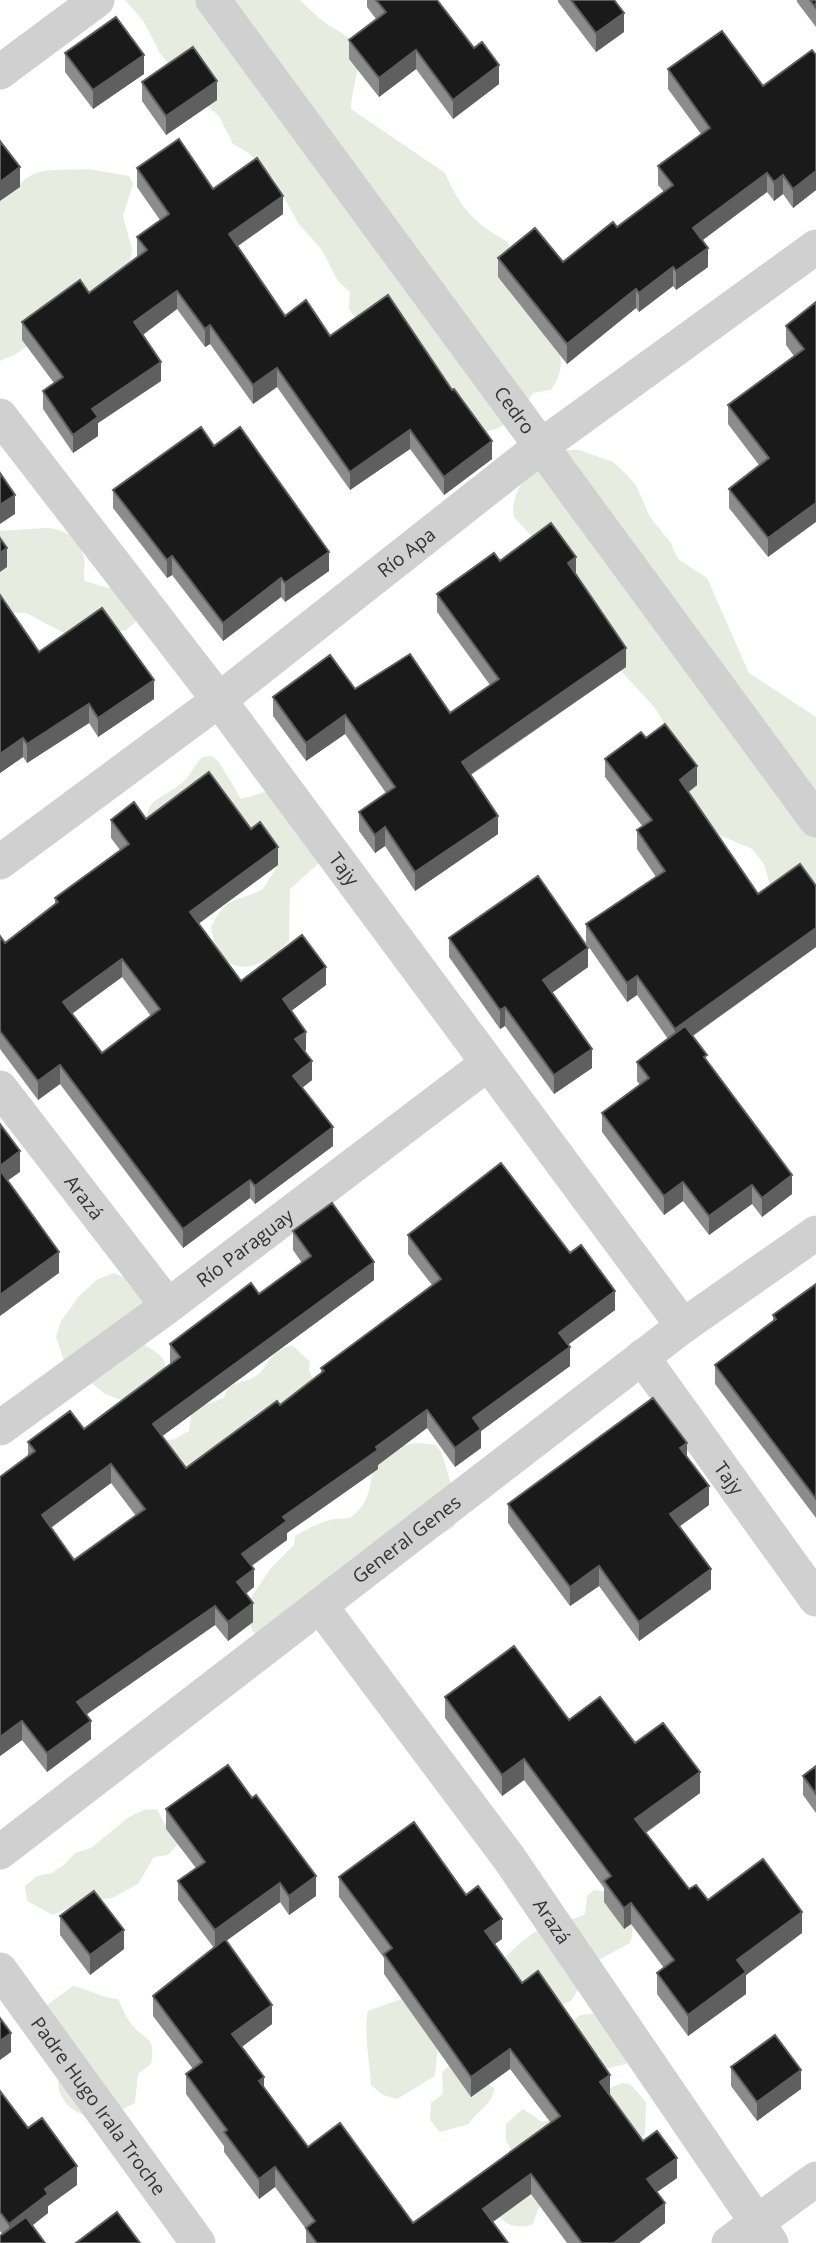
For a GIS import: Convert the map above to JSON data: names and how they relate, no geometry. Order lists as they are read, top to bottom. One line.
{"streets":{"street":["Cedro","Río Apa","Tajy","Arazá","Río Paraguay","General Genes","Padre Hugo Irala Troche"]},"crossings":[["Cedro","Río Apa"],["Río Apa","Tajy"],["Tajy","Río Paraguay"],["Tajy","General Genes"],["Arazá","Río Paraguay"],["Arazá","General Genes"]]}
